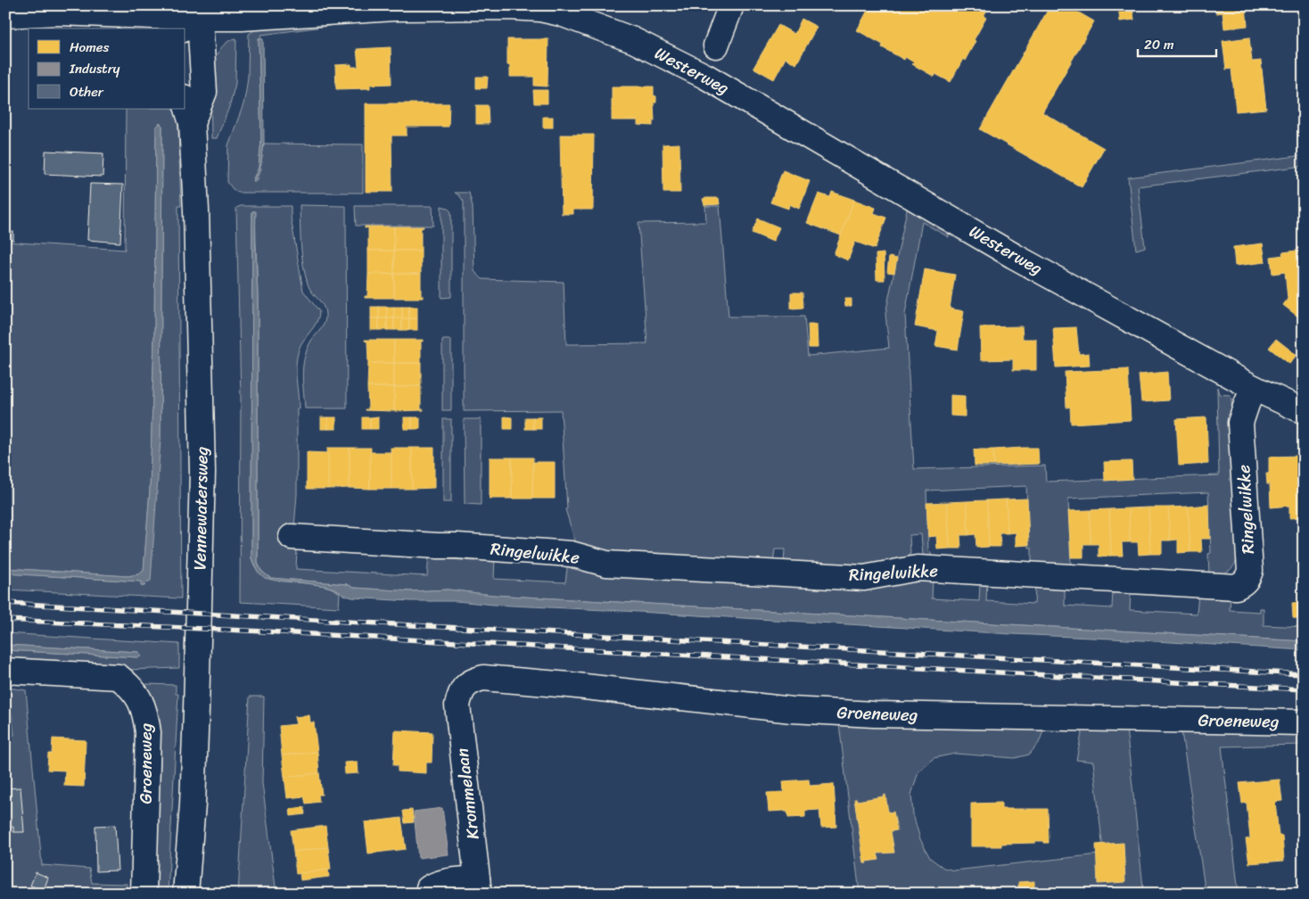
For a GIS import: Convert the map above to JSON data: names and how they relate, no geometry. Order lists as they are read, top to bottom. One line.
{"streets":{"street":["Westerweg","Vennewatersweg","Ringelwikke","Groeneweg","Krommelaan"]},"crossings":[["Westerweg","Vennewatersweg"],["Westerweg","Ringelwikke"],["Groeneweg","Krommelaan"]],"legend":["Homes","Industry","Other"],"scale_bar":"20 m"}
